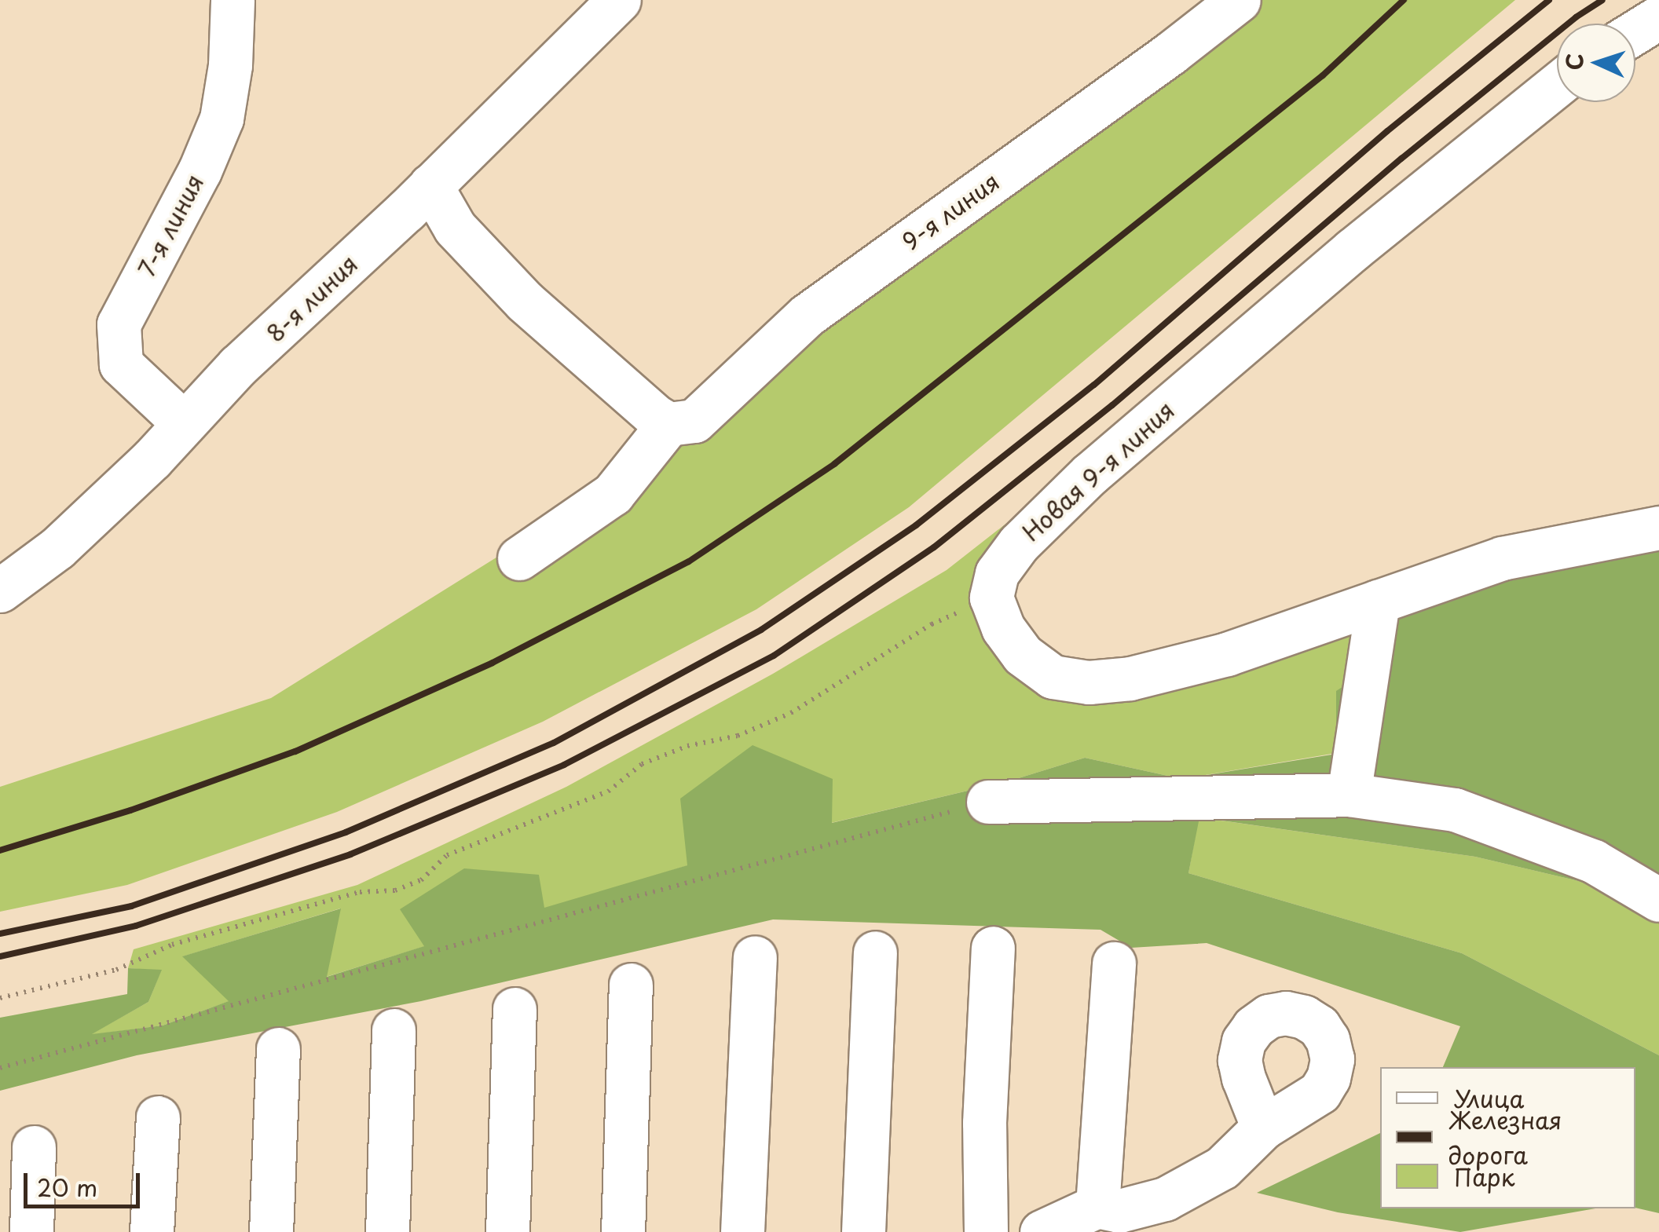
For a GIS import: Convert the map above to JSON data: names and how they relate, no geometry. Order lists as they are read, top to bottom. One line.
{"streets":{"street":["9-я линия","7-я линия","8-я линия","Новая 9-я линия"]},"crossings":[["7-я линия","8-я линия"]],"legend":["Улица","Железная дорога","Парк"],"scale_bar":"20 m","north":"left"}
